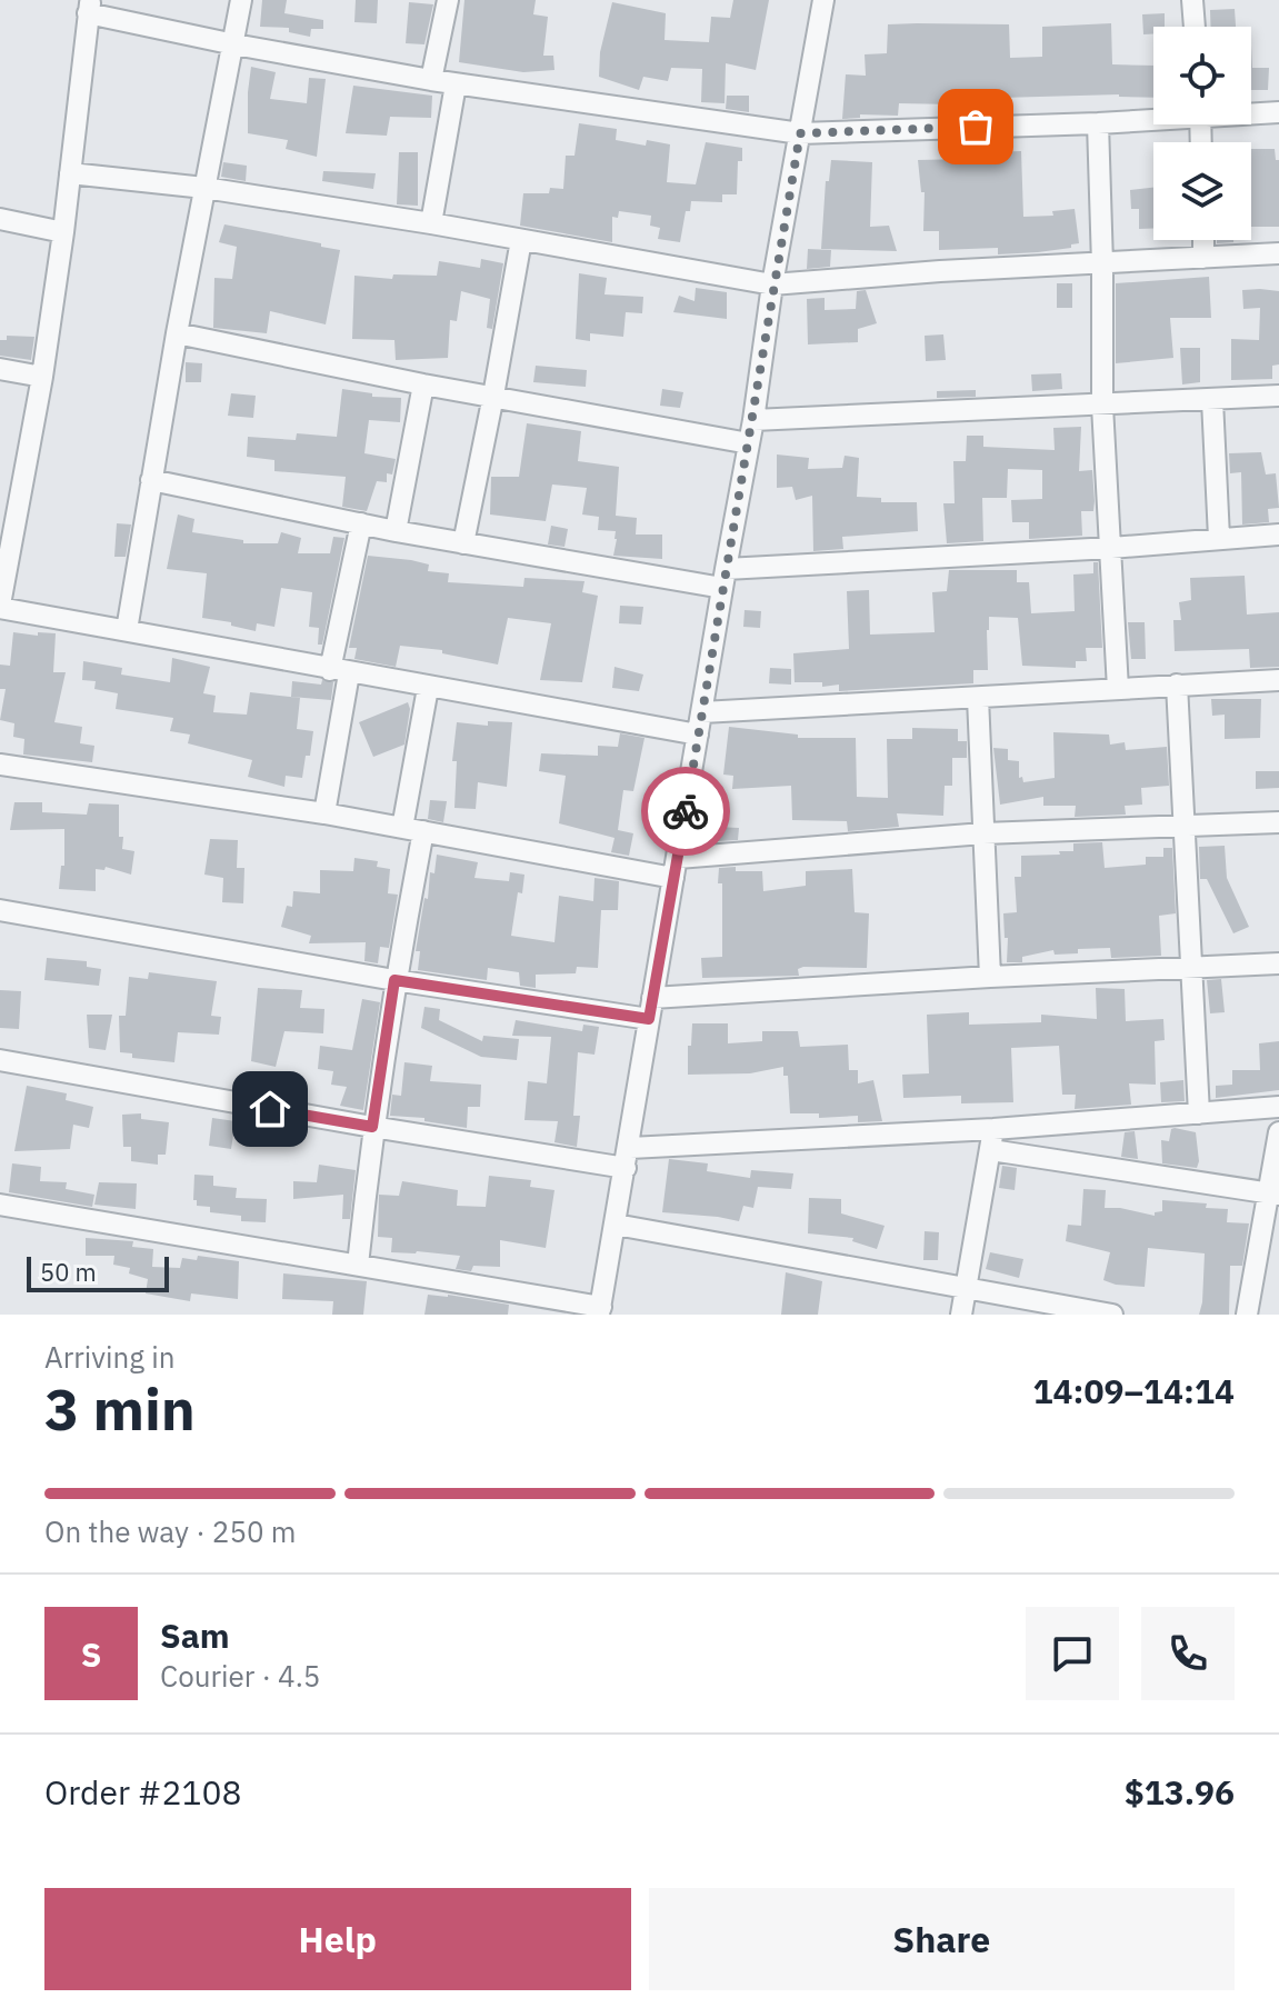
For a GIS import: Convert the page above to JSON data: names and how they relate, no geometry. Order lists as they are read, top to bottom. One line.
{"scale_bar":"50 m","page":{"scale":"50 m","heading":["3 min","Arriving in","14:09–14:14"],"panel":["Sam","Courier · 4.5","Order #2108","$13.96"],"bar":"On the way · 250 m","round":"S","buttons":["Help","Share"]}}
